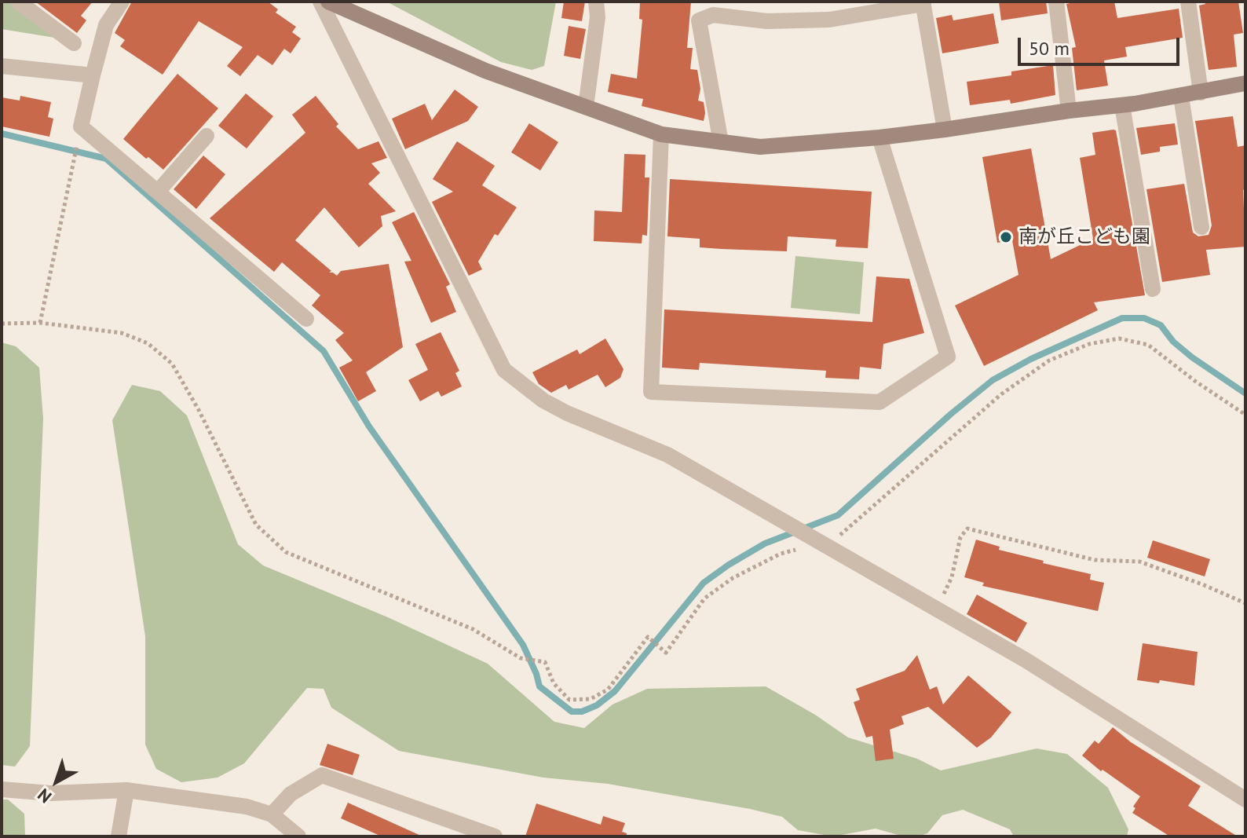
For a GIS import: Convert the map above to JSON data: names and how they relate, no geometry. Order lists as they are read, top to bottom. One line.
{"places":["南が丘こども園"],"scale_bar":"50 m","north":"bottom left"}
